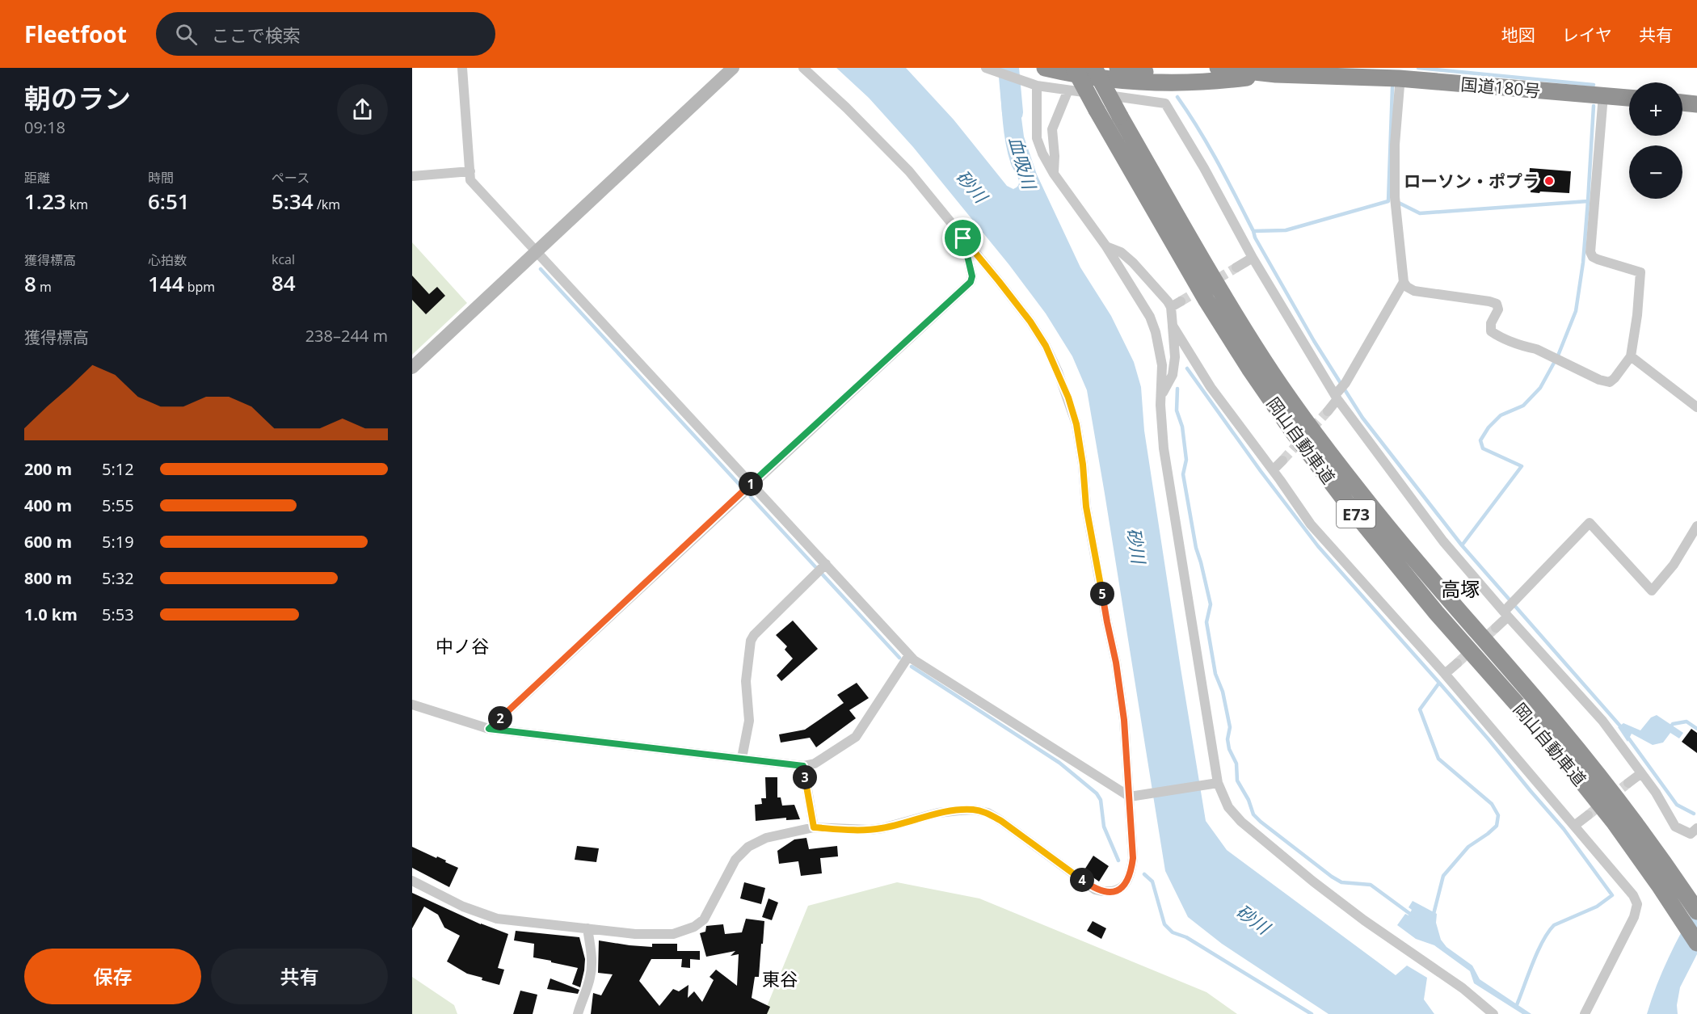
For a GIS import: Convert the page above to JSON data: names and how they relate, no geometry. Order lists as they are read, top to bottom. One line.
{"streets":{"highway":["国道180号","岡山自動車道","E73"]},"districts":["高塚","中ノ谷","東谷"],"water":["血吸川","砂川"],"places":["ローソン・ポプラ"],"page":{"header":"Fleetfoot","search":"ここで検索","nav":["地図","レイヤ","共有"],"heading":["朝のラン","09:18"],"map_buttons":["+","−"],"stats":[["距離","1.23 km"],["時間","6:51"],["ペース","5:34 /km"],["獲得標高","8 m"],["心拍数","144 bpm"],["kcal","84"]],"chart":["獲得標高","238–244 m"],"list":[{"name":"200 m","note":"5:12"},{"name":"400 m","note":"5:55"},{"name":"600 m","note":"5:19"},{"name":"800 m","note":"5:32"},{"name":"1.0 km","note":"5:53"}],"pins":["1","5","2","3","4"],"buttons":["保存","共有"]}}
